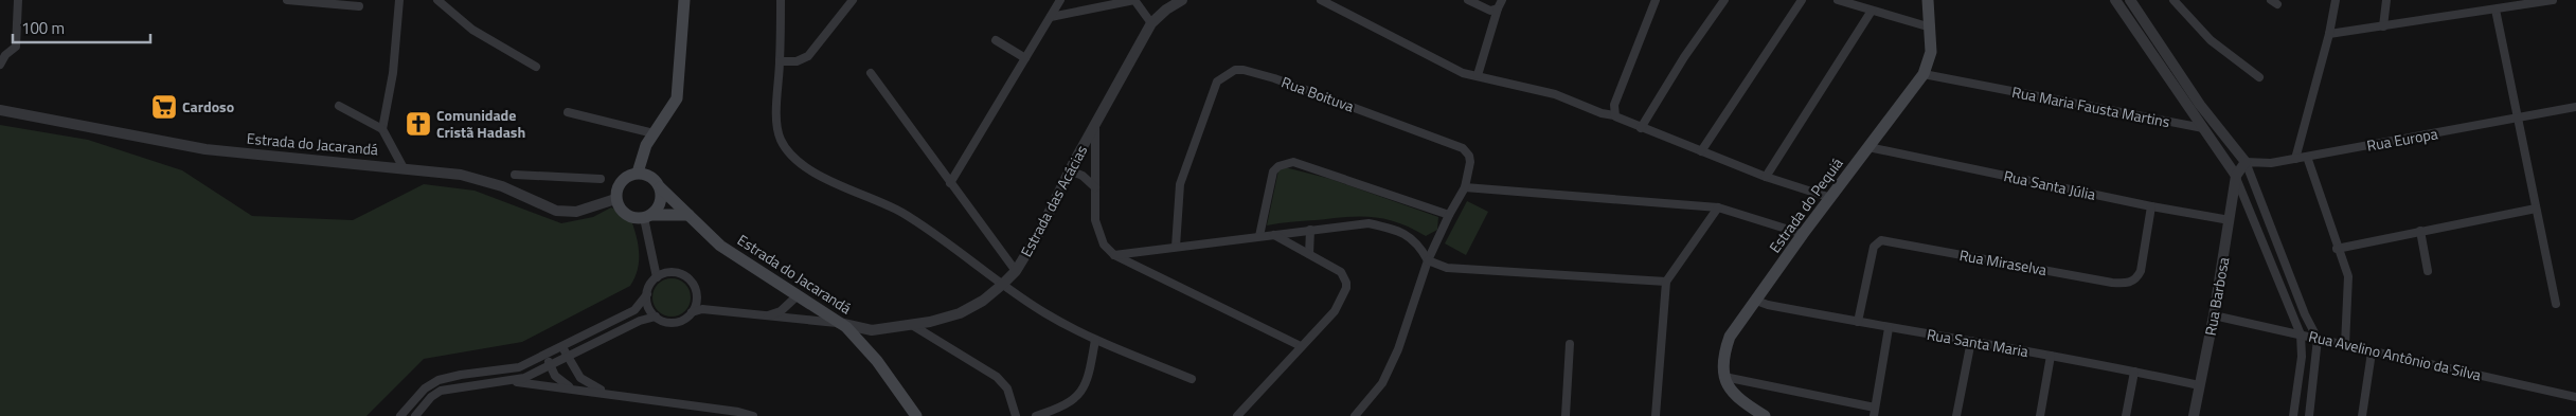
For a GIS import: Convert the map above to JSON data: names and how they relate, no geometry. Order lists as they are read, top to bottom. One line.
{"streets":{"main road":["Estrada do Jacarandá","Estrada do Pequiá"],"street":["Rua Boituva","Rua Maria Fausta Martins","Rua Europa","Rua Santa Júlia","Estrada das Acácias","Rua Miraselva","Rua Barbosa","Rua Santa Maria","Rua Avelino Antônio da Silva"]},"crossings":[["Rua Maria Fausta Martins","Estrada do Pequiá"],["Estrada do Jacarandá","Estrada das Acácias"],["Rua Santa Júlia","Estrada do Pequiá"],["Rua Santa Júlia","Rua Miraselva"],["Rua Santa Júlia","Rua Barbosa"],["Estrada do Pequiá","Rua Santa Maria"],["Rua Miraselva","Rua Santa Maria"],["Rua Barbosa","Rua Santa Maria"],["Rua Barbosa","Rua Avelino Antônio da Silva"]],"places":{"supermarket":["Cardoso"],"church":["Comunidade Cristã Hadash"]},"scale_bar":"100 m"}
